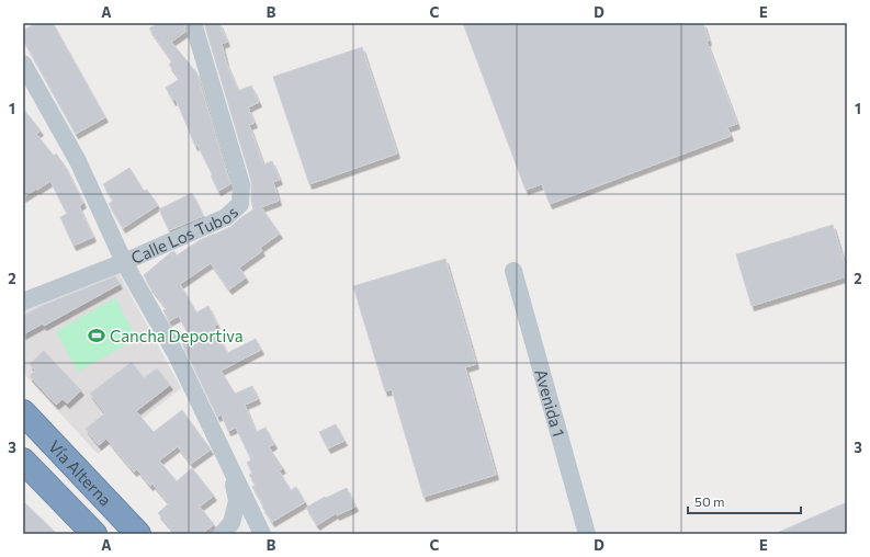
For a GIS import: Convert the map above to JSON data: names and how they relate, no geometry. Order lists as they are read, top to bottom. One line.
{"streets":{"highway":["Vía Alterna"],"street":["Calle Los Tubos","Avenida 1"]},"places":{"sports":["Cancha Deportiva"]},"scale_bar":"50 m","grid":{"columns":["A","B","C","D","E"],"rows":["1","2","3"]}}
